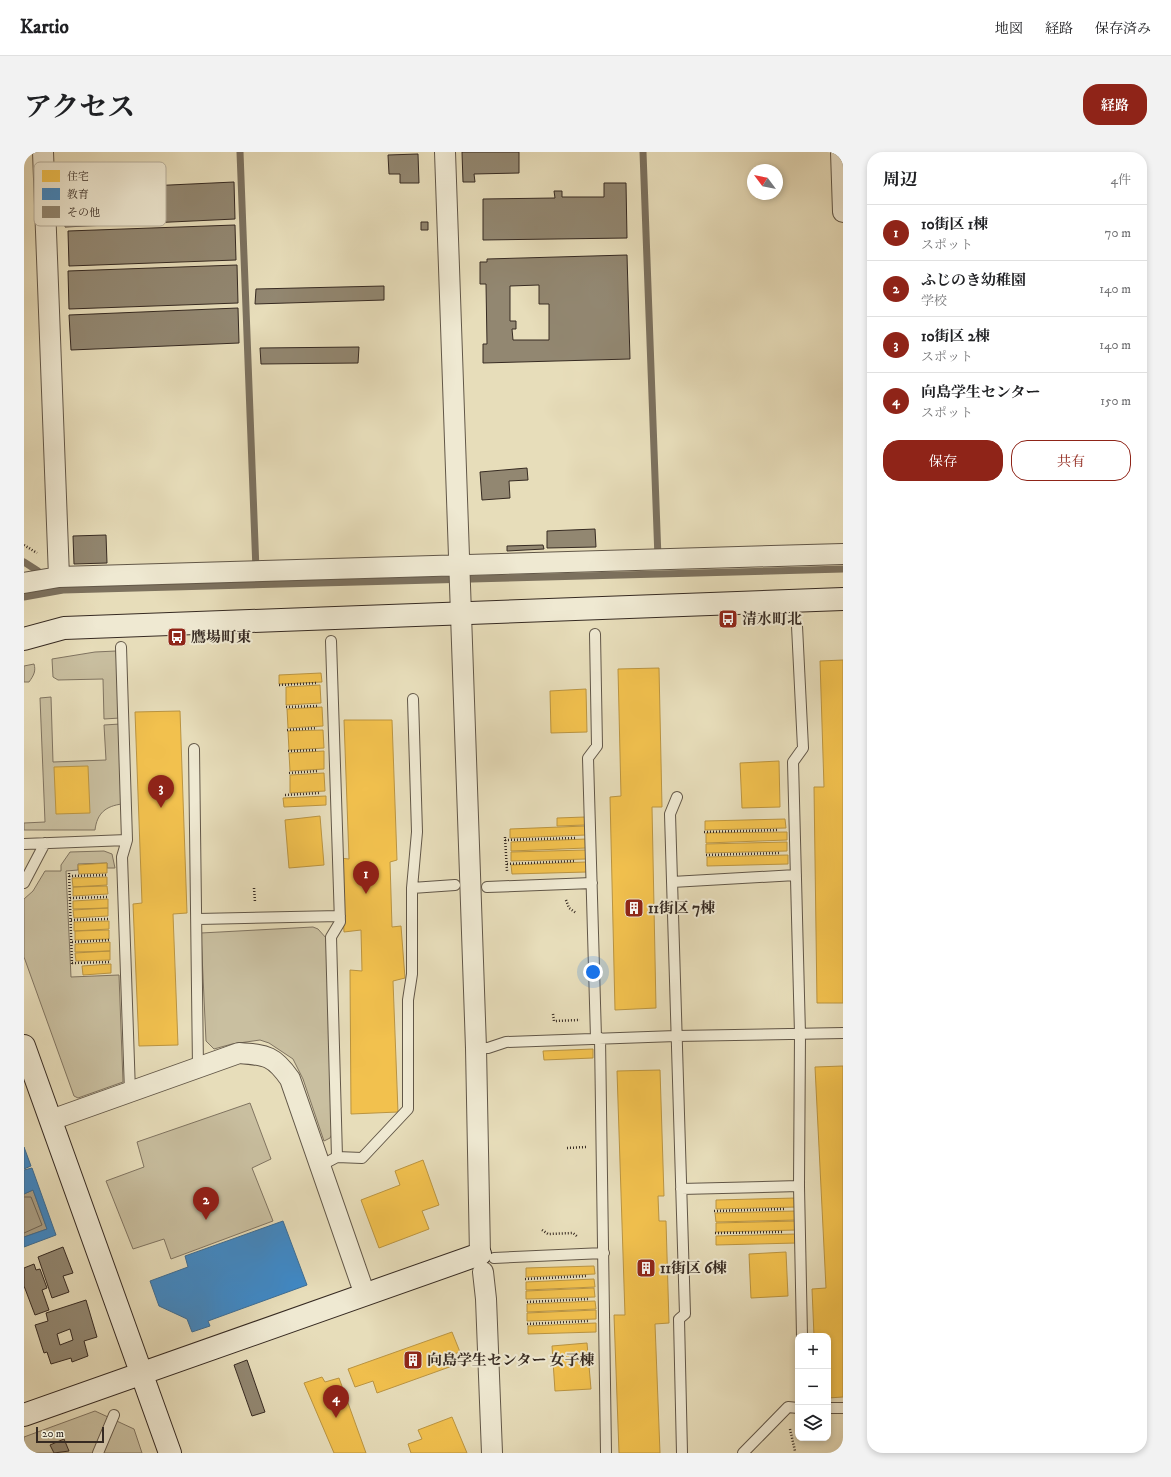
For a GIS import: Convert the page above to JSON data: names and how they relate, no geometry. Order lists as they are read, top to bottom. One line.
{"places":{"bus stop":["清水町北","鷹場町東"],"building":["11街区 7棟","11街区 6棟","向島学生センター 女子棟"]},"legend":["住宅","教育","その他"],"scale_bar":"20 m","north":"top left","page":{"header":"Kartio","nav":["地図","経路","保存済み"],"title":"アクセス","buttons":["経路",["保存","共有"]],"heading":["周辺","4件"],"list":[{"mark":"1","name":"10街区 1棟","note":"スポット","value":"70 m"},{"mark":"2","name":"ふじのき幼稚園","note":"学校","value":"140 m"},{"mark":"3","name":"10街区 2棟","note":"スポット","value":"140 m"},{"mark":"4","name":"向島学生センター","note":"スポット","value":"150 m"}],"pins":["3","1","2","4"],"map_buttons":["+","−"],"scale":"20 m"}}
